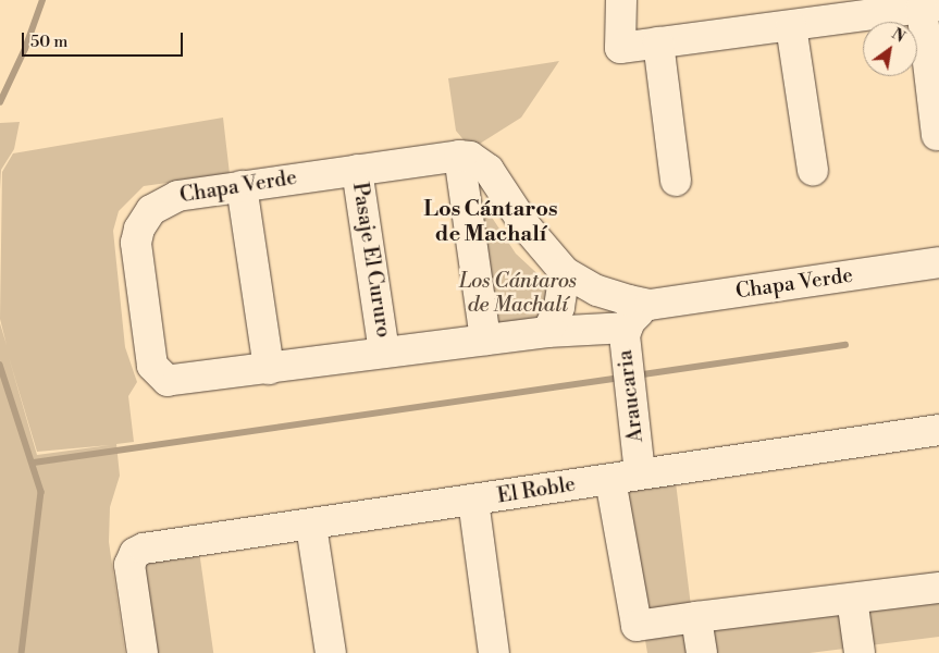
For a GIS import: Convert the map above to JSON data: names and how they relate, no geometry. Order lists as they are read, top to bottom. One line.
{"streets":{"street":["Chapa Verde","Pasaje El Cururo","Araucaria","El Roble"]},"crossings":[["Chapa Verde","Pasaje El Cururo"],["Chapa Verde","Araucaria"],["Araucaria","El Roble"]],"districts":["Los Cántaros de Machalí"],"parks":["Los Cántaros de Machalí"],"scale_bar":"50 m","north":"top right"}
